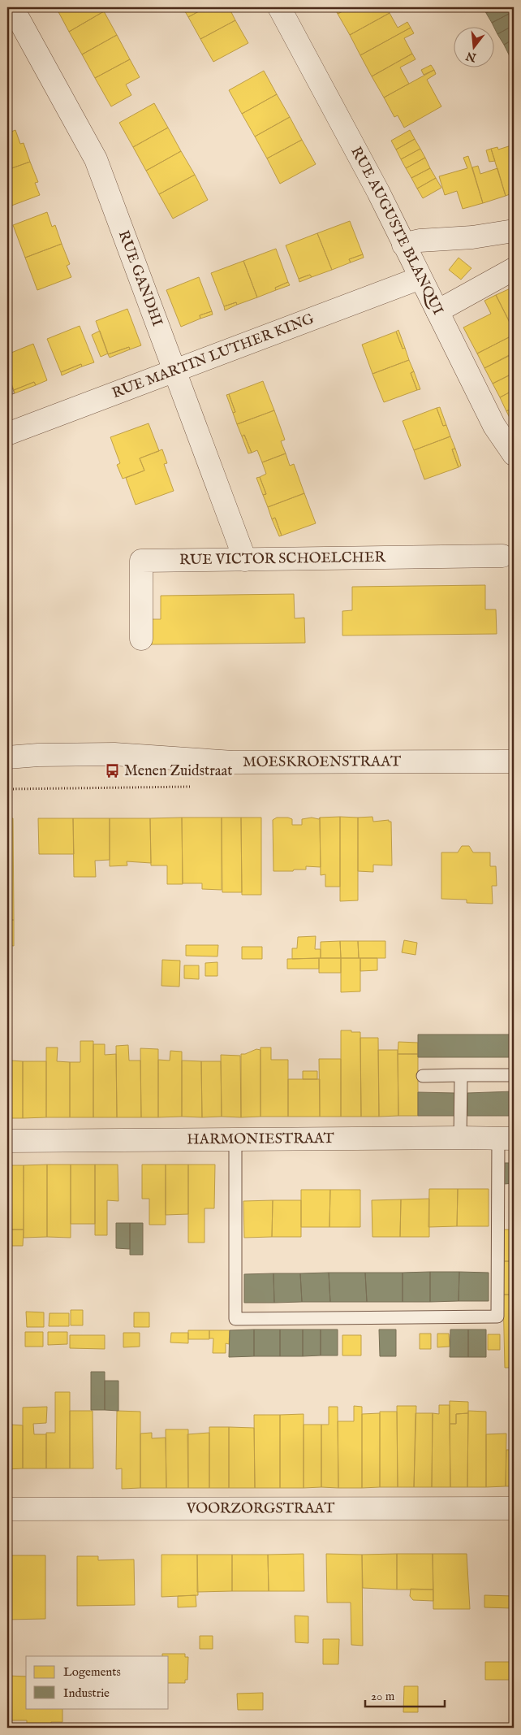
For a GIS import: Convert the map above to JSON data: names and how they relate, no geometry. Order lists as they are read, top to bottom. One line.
{"streets":{"street":["RUE AUGUSTE BLANQUI","RUE GANDHI","RUE MARTIN LUTHER KING","RUE VICTOR SCHOELCHER","MOESKROENSTRAAT","HARMONIESTRAAT","VOORZORGSTRAAT"]},"crossings":[["RUE AUGUSTE BLANQUI","RUE MARTIN LUTHER KING"],["RUE GANDHI","RUE MARTIN LUTHER KING"],["RUE GANDHI","RUE VICTOR SCHOELCHER"]],"places":{"bus stop":["Menen Zuidstraat"]},"legend":["Logements","Industrie"],"scale_bar":"20 m","north":"bottom"}
